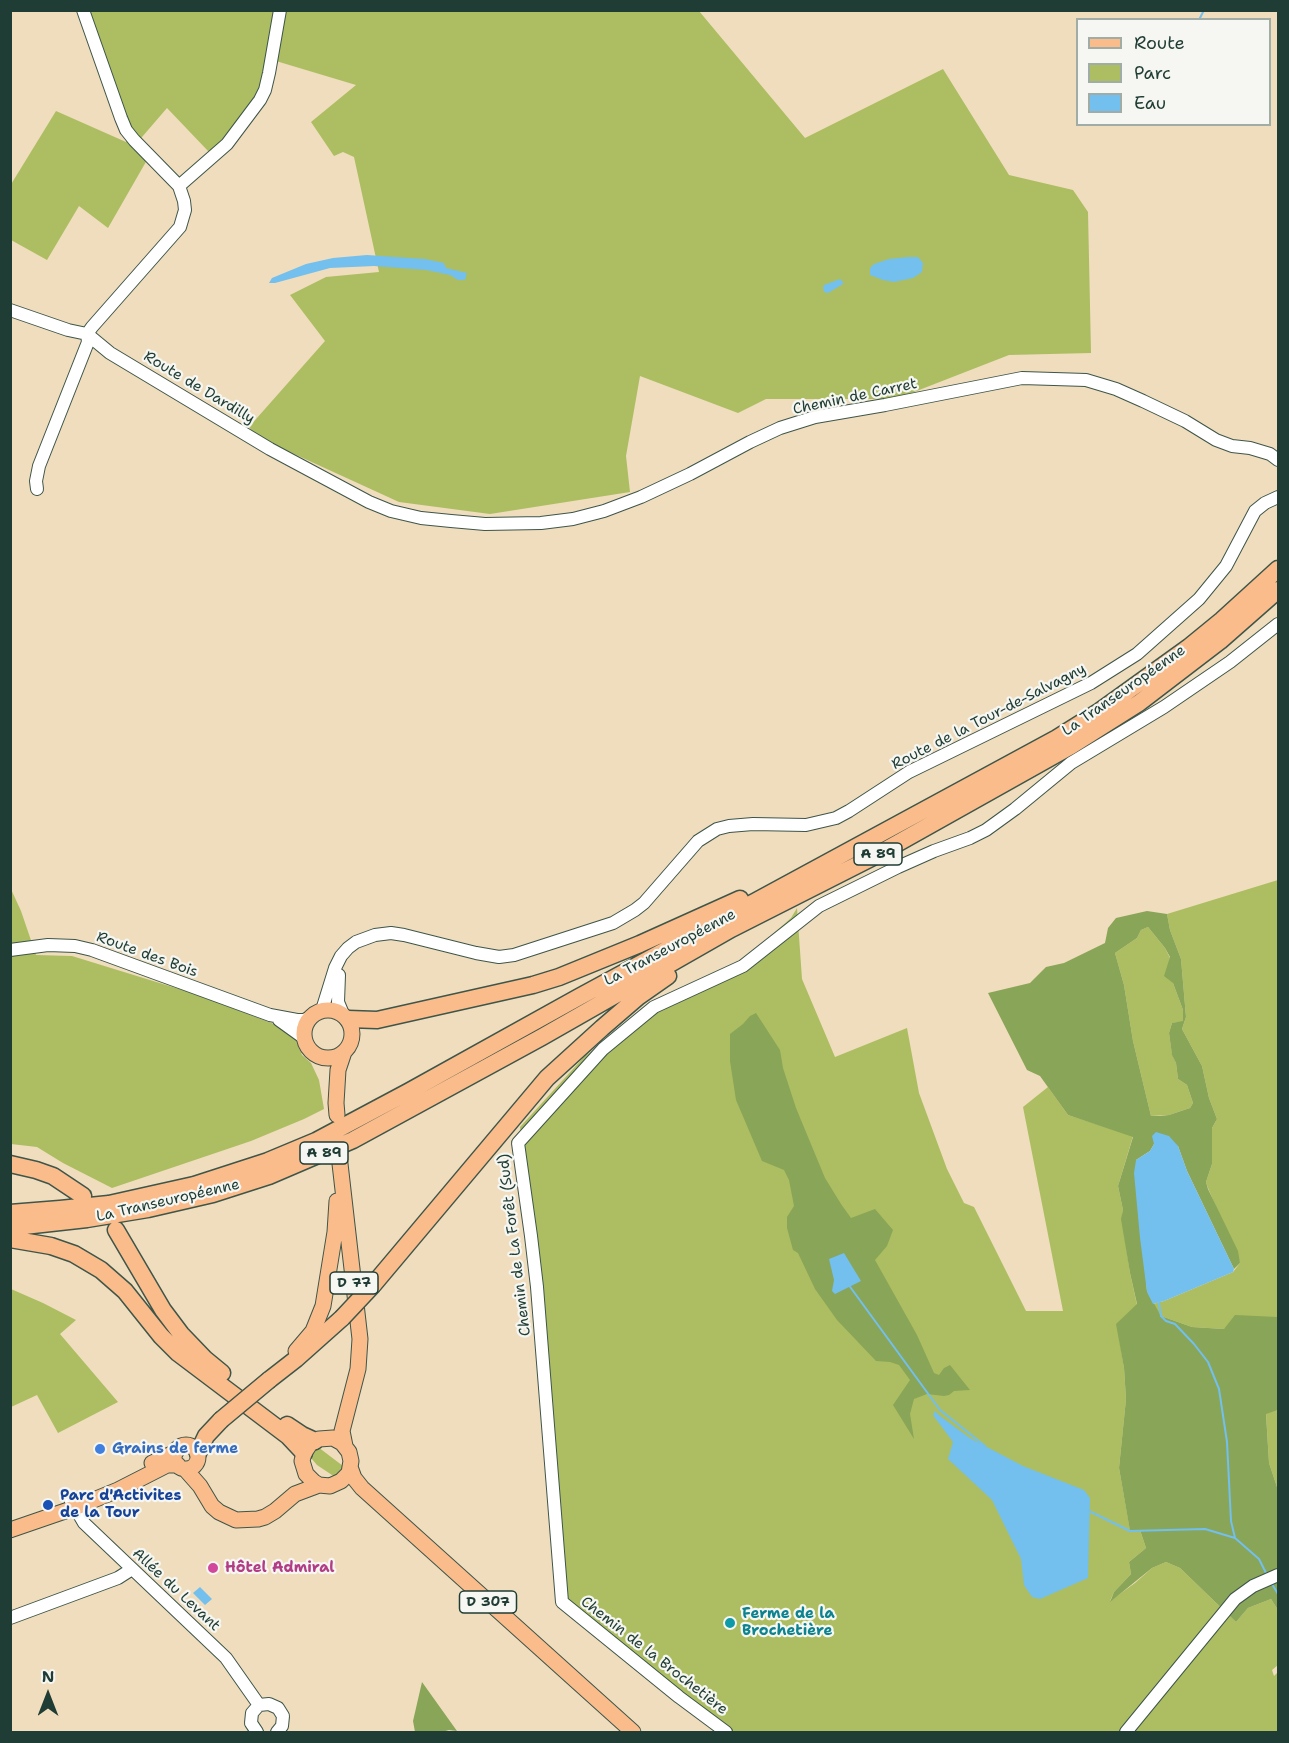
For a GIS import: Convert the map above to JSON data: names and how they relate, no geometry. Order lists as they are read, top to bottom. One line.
{"streets":{"highway":["La Transeuropéenne","A 89"],"main road":["D 77","D 307"],"street":["Route de Dardilly","Chemin de Carret","Route de la Tour-de-Salvagny","Route des Bois","Chemin de La Forêt (Sud)","Allée du Levant","Chemin de la Brochetière"]},"crossings":[["Route de Dardilly","Chemin de Carret"],["Route de la Tour-de-Salvagny","Route des Bois"],["Chemin de La Forêt (Sud)","Chemin de la Brochetière"],["D 77","D 307"]],"places":["Grains de ferme","Parc d'Activites de la Tour","Hôtel Admiral","Ferme de la Brochetière"],"legend":["Route","Parc","Eau"],"north":"top"}
